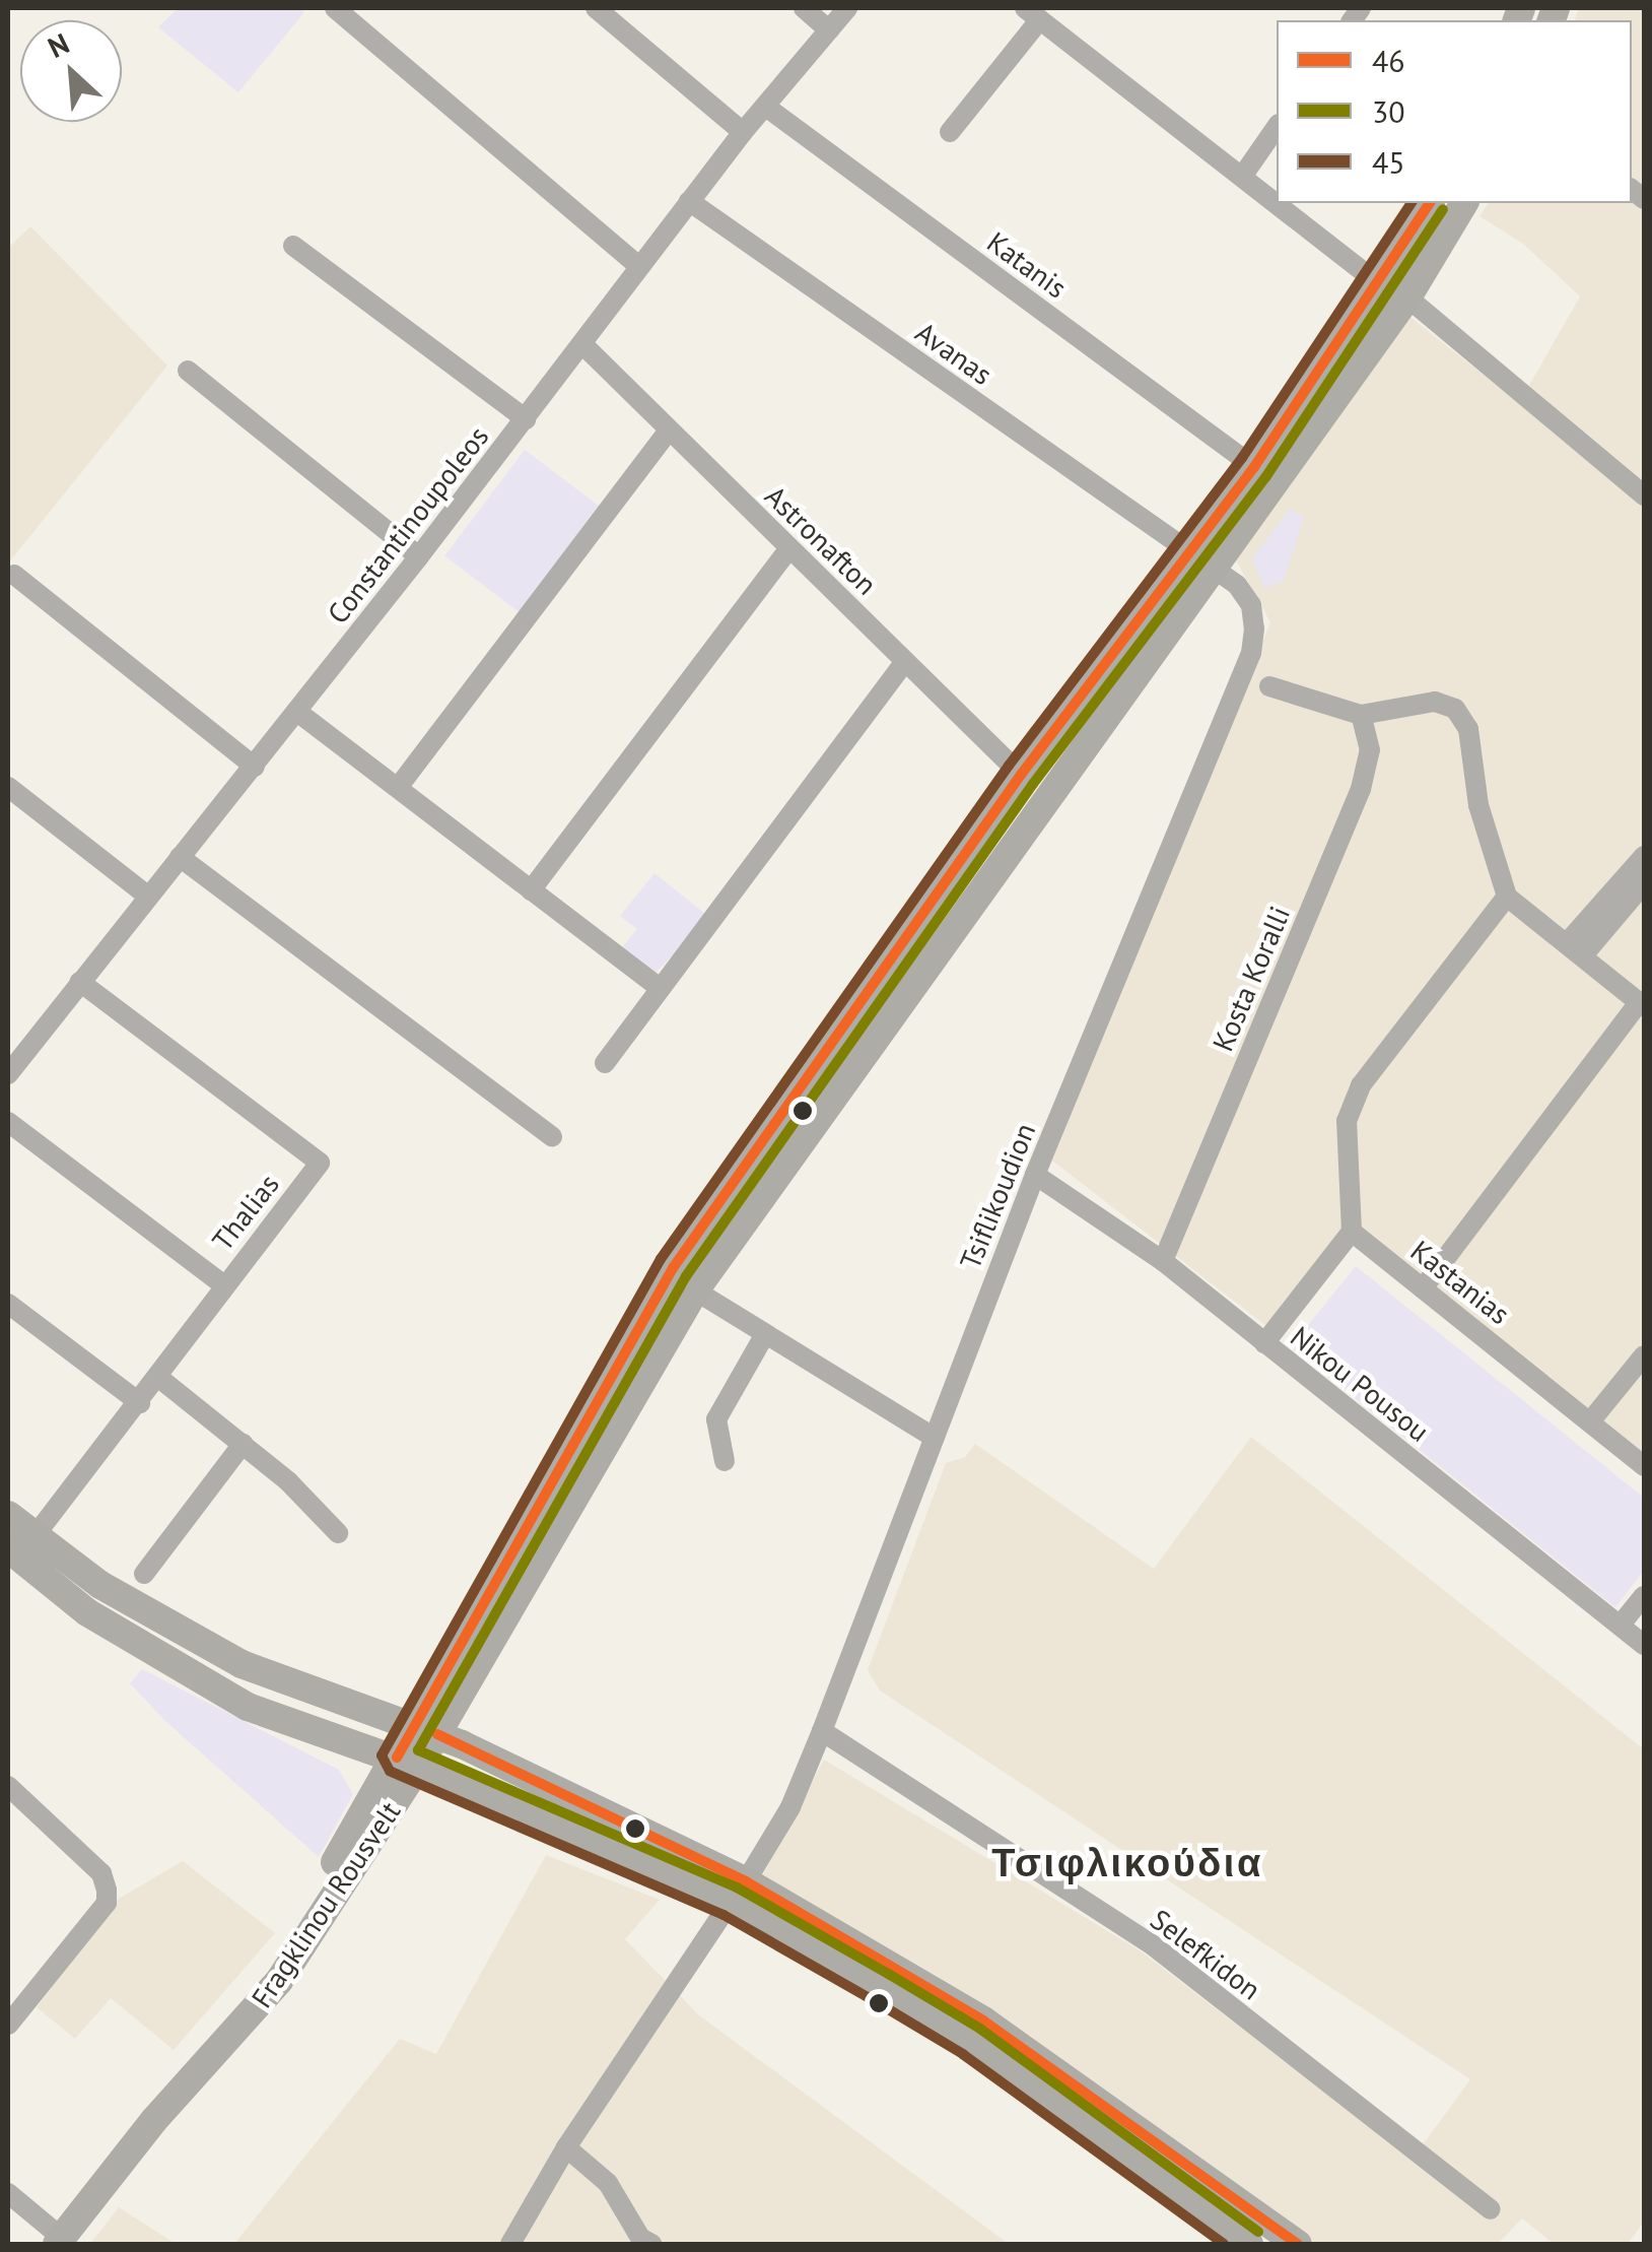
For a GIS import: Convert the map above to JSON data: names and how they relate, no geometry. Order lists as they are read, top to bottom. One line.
{"streets":{"main road":["Fragklinou Rousvelt"],"street":["Katanis","Avanas","Constantinoupoleos","Astronafton","Kosta Koralli","Tsiflikoudion","Thalias","Kastanias","Nikou Pousou","Selefkidon"]},"crossings":[["Katanis","Constantinoupoleos"],["Katanis","Fragklinou Rousvelt"],["Avanas","Constantinoupoleos"],["Avanas","Tsiflikoudion"],["Avanas","Fragklinou Rousvelt"],["Constantinoupoleos","Astronafton"],["Constantinoupoleos","Thalias"],["Astronafton","Fragklinou Rousvelt"],["Kosta Koralli","Nikou Pousou"],["Tsiflikoudion","Nikou Pousou"],["Tsiflikoudion","Fragklinou Rousvelt"],["Tsiflikoudion","Selefkidon"]],"districts":["Τσιφλικούδια"],"lines":["transit line 46","transit line 45","transit line 30"],"legend":["46","30","45"],"north":"top left"}
